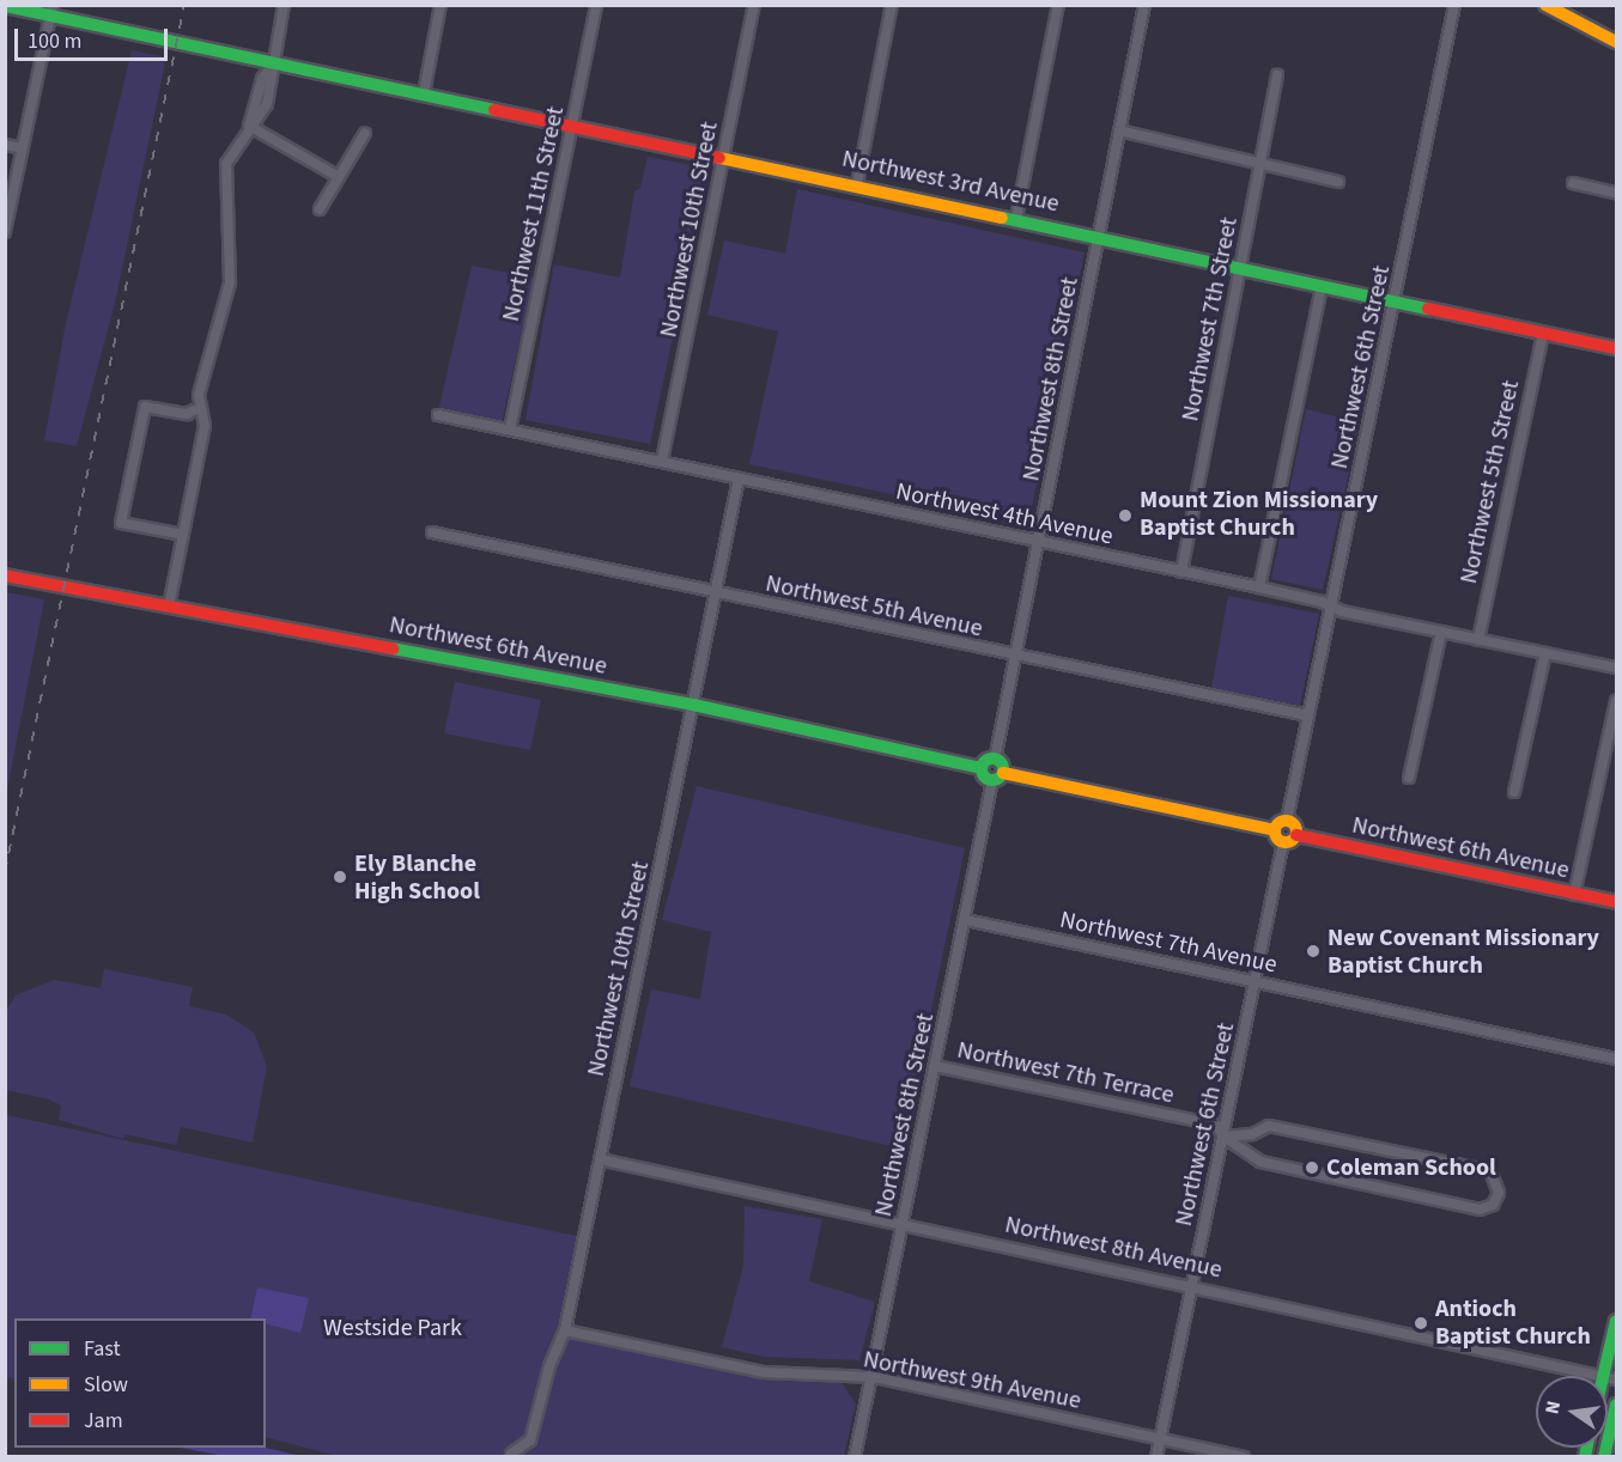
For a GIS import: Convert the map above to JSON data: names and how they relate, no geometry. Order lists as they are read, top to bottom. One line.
{"streets":{"street":["Northwest 3rd Avenue","Northwest 11th Street","Northwest 10th Street","Northwest 7th Street","Northwest 6th Street","Northwest 8th Street","Northwest 5th Street","Northwest 4th Avenue","Northwest 5th Avenue","Northwest 6th Avenue","Northwest 7th Avenue","Northwest 7th Terrace","Northwest 8th Avenue","Northwest 9th Avenue"]},"crossings":[["Northwest 3rd Avenue","Northwest 11th Street"],["Northwest 3rd Avenue","Northwest 10th Street"],["Northwest 3rd Avenue","Northwest 7th Street"],["Northwest 3rd Avenue","Northwest 6th Street"],["Northwest 3rd Avenue","Northwest 8th Street"],["Northwest 3rd Avenue","Northwest 5th Street"],["Northwest 11th Street","Northwest 4th Avenue"],["Northwest 10th Street","Northwest 4th Avenue"],["Northwest 10th Street","Northwest 5th Avenue"],["Northwest 10th Street","Northwest 6th Avenue"],["Northwest 10th Street","Northwest 8th Avenue"],["Northwest 10th Street","Northwest 9th Avenue"],["Northwest 7th Street","Northwest 4th Avenue"],["Northwest 6th Street","Northwest 4th Avenue"],["Northwest 6th Street","Northwest 5th Avenue"],["Northwest 6th Street","Northwest 7th Avenue"],["Northwest 6th Street","Northwest 7th Terrace"],["Northwest 6th Street","Northwest 8th Avenue"],["Northwest 6th Street","Northwest 9th Avenue"],["Northwest 8th Street","Northwest 4th Avenue"],["Northwest 8th Street","Northwest 5th Avenue"],["Northwest 8th Street","Northwest 7th Avenue"],["Northwest 8th Street","Northwest 7th Terrace"],["Northwest 8th Street","Northwest 8th Avenue"],["Northwest 8th Street","Northwest 9th Avenue"],["Northwest 5th Street","Northwest 4th Avenue"]],"parks":["Westside Park"],"places":["Mount Zion Missionary Baptist Church","Ely Blanche High School","New Covenant Missionary Baptist Church","Coleman School","Antioch Baptist Church"],"legend":["Fast","Slow","Jam"],"scale_bar":"100 m","north":"left"}
